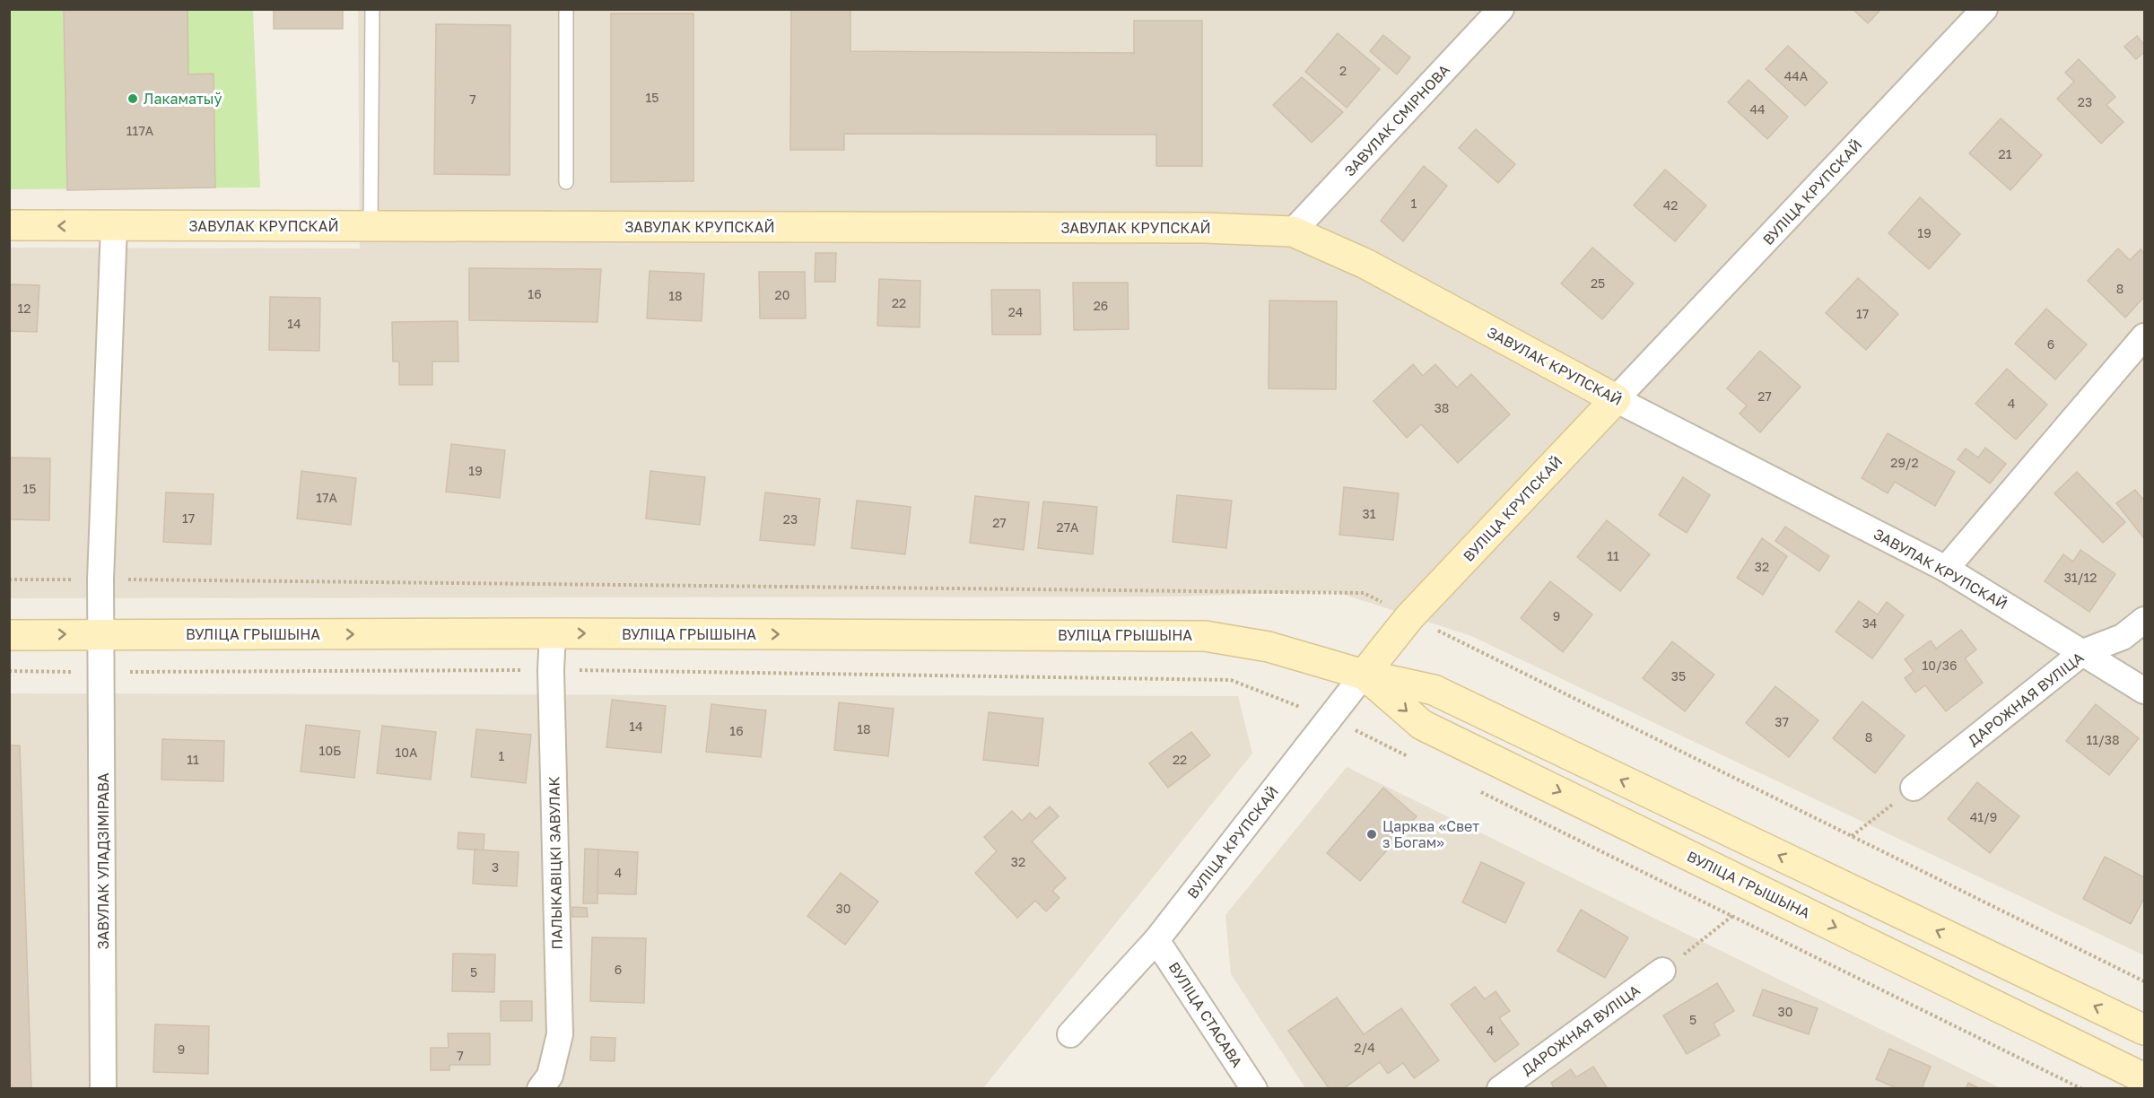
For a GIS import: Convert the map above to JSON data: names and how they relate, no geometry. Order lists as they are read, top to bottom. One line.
{"streets":{"main road":["ВУЛІЦА КРУПСКАЙ","ЗАВУЛАК КРУПСКАЙ","ВУЛІЦА ГРЫШЫНА"],"street":["ЗАВУЛАК СМІРНОВА","ДАРОЖНАЯ ВУЛІЦА","ЗАВУЛАК УЛАДЗІМІРАВА","ПАЛЫКАВІЦКІ ЗАВУЛАК","ВУЛІЦА СТАСАВА"]},"crossings":[["ЗАВУЛАК СМІРНОВА","ЗАВУЛАК КРУПСКАЙ"],["ВУЛІЦА КРУПСКАЙ","ЗАВУЛАК КРУПСКАЙ"],["ВУЛІЦА КРУПСКАЙ","ВУЛІЦА ГРЫШЫНА"],["ВУЛІЦА КРУПСКАЙ","ВУЛІЦА СТАСАВА"],["ЗАВУЛАК КРУПСКАЙ","ДАРОЖНАЯ ВУЛІЦА"],["ЗАВУЛАК КРУПСКАЙ","ЗАВУЛАК УЛАДЗІМІРАВА"],["ВУЛІЦА ГРЫШЫНА","ЗАВУЛАК УЛАДЗІМІРАВА"],["ВУЛІЦА ГРЫШЫНА","ПАЛЫКАВІЦКІ ЗАВУЛАК"]],"places":["Лакаматыў","Царква «Свет з Богам»"],"house_numbers":["2","44А","15","7","23","44","117А","21","1","42","19","25","8","16","20","18","22","26","12","24","17","14","6","27","4","38","29/2","19","15","17А","31","17","23","27","27А","11","32","31/12","9","34","10/36","35","37","14","18","16","8","11/38","10Б","10А","1","11","22","41/9","32","3","4","30","6","5","30","5","4","2/4","9","7"]}
